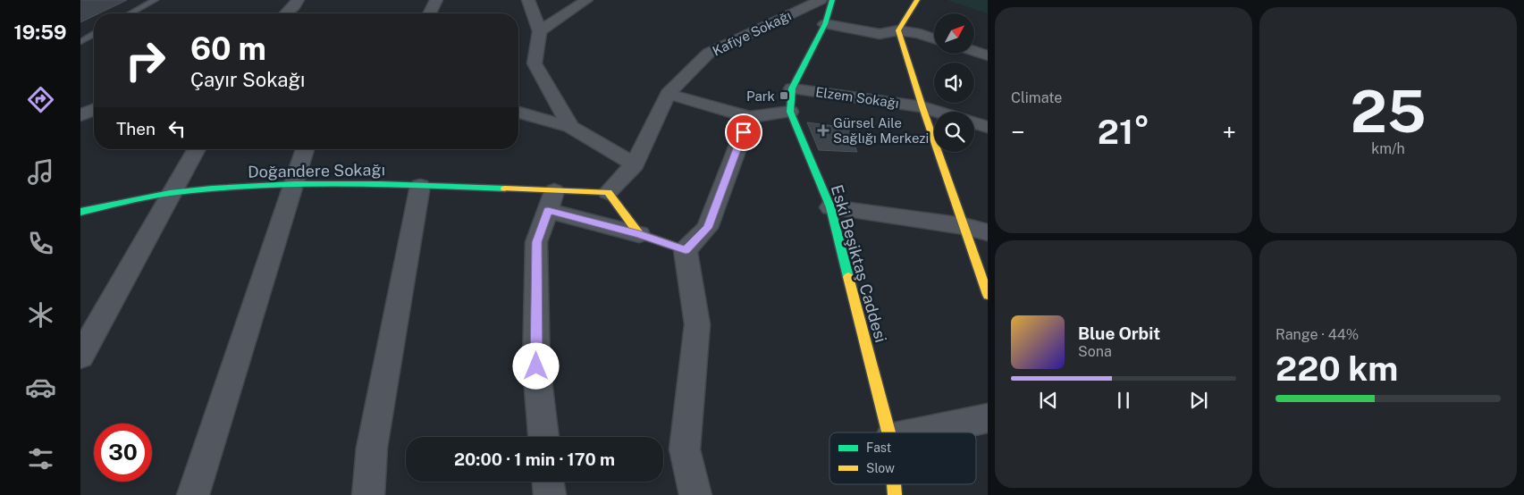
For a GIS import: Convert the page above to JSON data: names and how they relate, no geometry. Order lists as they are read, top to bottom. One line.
{"streets":{"street":["Kafiye Sokağı","Elzem Sokağı","Doğandere Sokağı","Eski Beşiktaş Caddesi"]},"crossings":[["Kafiye Sokağı","Doğandere Sokağı"],["Elzem Sokağı","Eski Beşiktaş Caddesi"]],"places":{"transit":["Park"],"health":["Gürsel Aile Sağlığı Merkezi"]},"legend":["Fast","Slow"],"north":"top right","page":{"tabs":"19:59","tile":["Climate",["25","km/h"],["Range · 44%","220 km"]],"turn":["60 m","Çayır Sokağı"],"then":"Then","heat":["−","21°","+"],"song":["Blue Orbit","Sona"],"limit":"30","trip":"20:00 · 1 min · 170 m"}}
